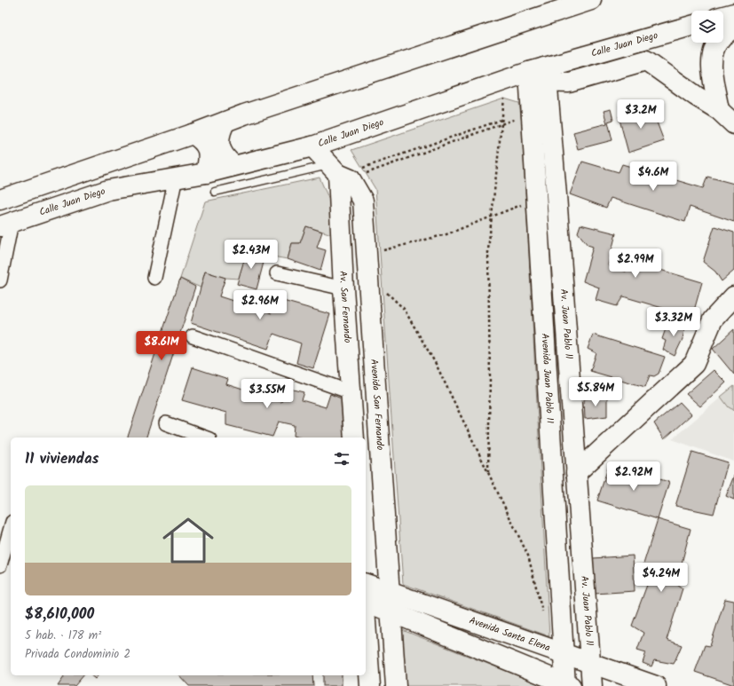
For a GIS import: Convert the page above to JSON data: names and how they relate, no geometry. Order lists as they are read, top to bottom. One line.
{"streets":{"street":["Calle Juan Diego","Av. San Fernando","Av. Juan Pablo ll","Avenida Juan Pablo II","Avenida San Fernando","Avenida Santa Elena"]},"crossings":[["Calle Juan Diego","Av. Juan Pablo ll"],["Calle Juan Diego","Avenida Juan Pablo II"],["Calle Juan Diego","Avenida San Fernando"],["Av. San Fernando","Avenida San Fernando"],["Av. Juan Pablo ll","Avenida Juan Pablo II"],["Av. Juan Pablo ll","Avenida Santa Elena"],["Avenida Juan Pablo II","Avenida Santa Elena"],["Avenida San Fernando","Avenida Santa Elena"]],"page":{"price":["$3.2M","$4.6M","$2.43M","$2.99M","$2.96M","$3.32M","$8.61M","$5.84M","$3.55M","$2.92M","$4.24M"],"heading":"11 viviendas","list":[{"name":"$8,610,000","note":"5 hab. · 178 m² · Privada Condominio 2"}]}}
